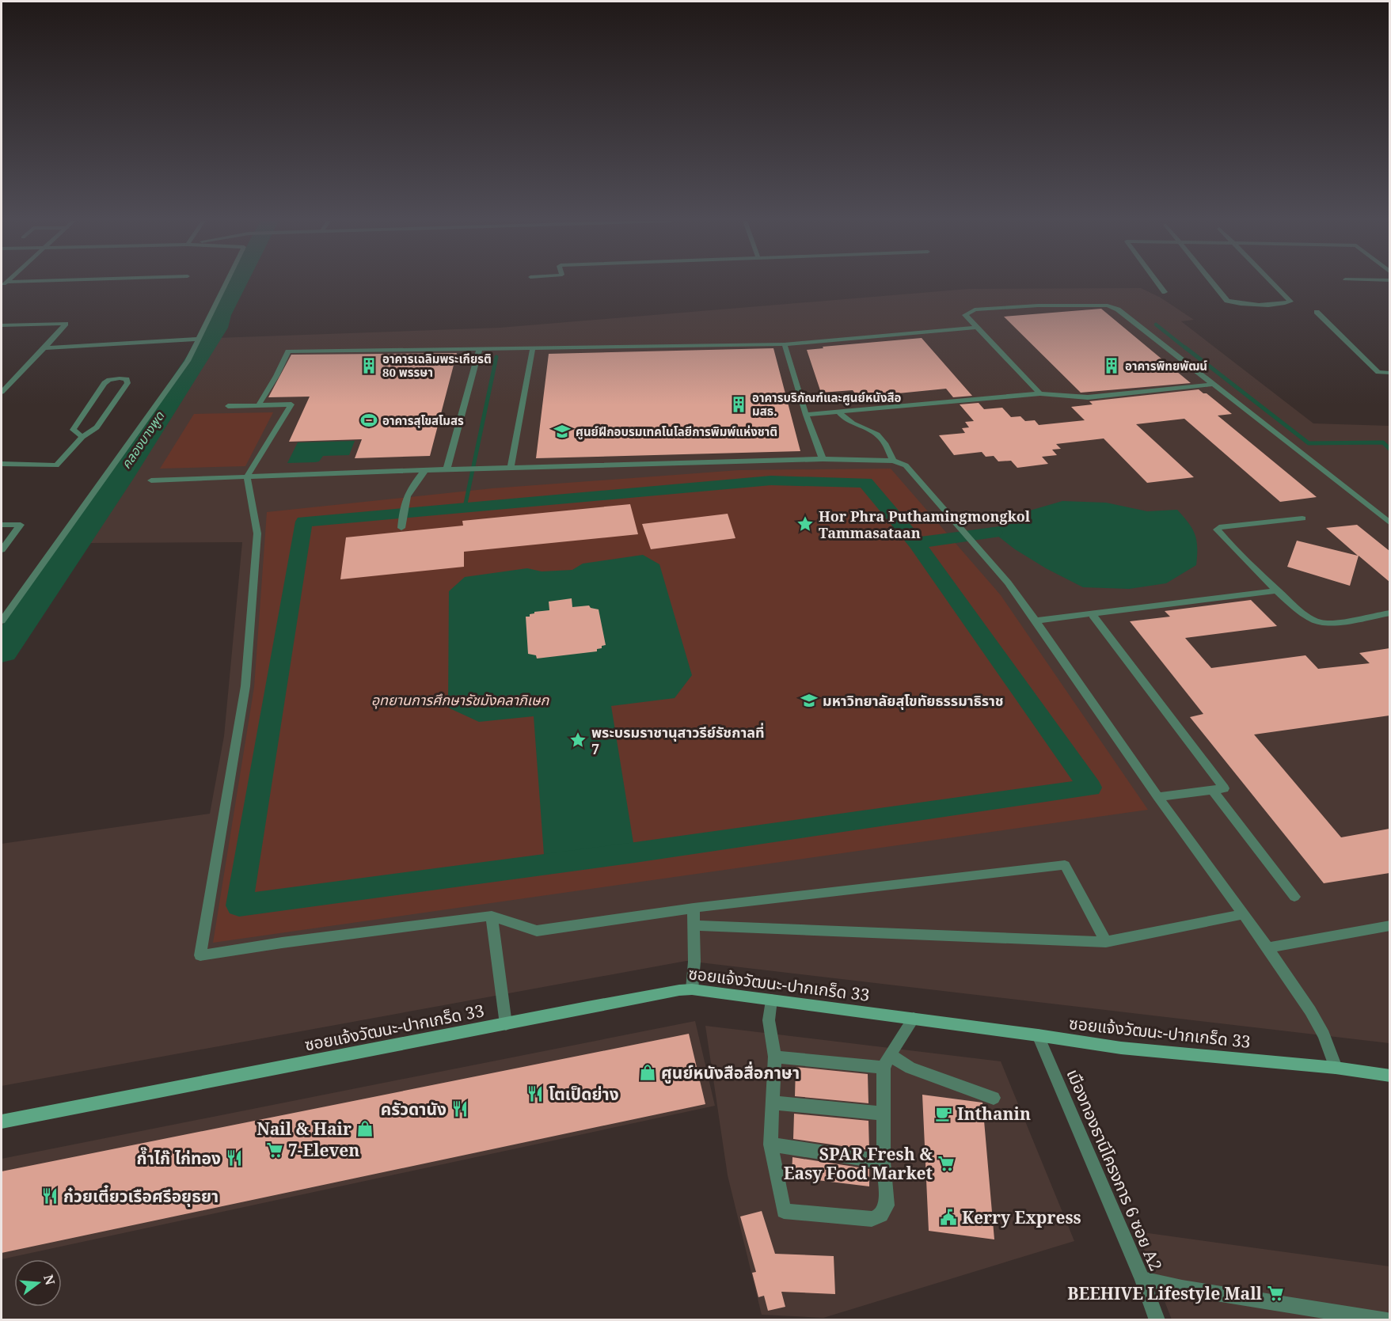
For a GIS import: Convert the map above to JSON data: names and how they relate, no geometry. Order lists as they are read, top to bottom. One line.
{"streets":{"street":["ซอยแจ้งวัฒนะ-ปากเกร็ด 33","เมืองทองธานีโครงการ 6 ซอย A2"]},"crossings":[["ซอยแจ้งวัฒนะ-ปากเกร็ด 33","เมืองทองธานีโครงการ 6 ซอย A2"]],"water":["คลองบางพูด"],"parks":["อุทยานการศึกษารัชมังคลาภิเษก"],"places":{"building":["อาคารเฉลิมพระเกียรติ 80 พรรษา","อาคารพิทยพัฒน์","อาคารบริภัณฑ์และศูนย์หนังสือ มสธ."],"sports":["อาคารสุโขสโมสร"],"school or university":["ศูนย์ฝึกอบรมเทคโนโลยีการพิมพ์แห่งชาติ","มหาวิทยาลัยสุโขทัยธรรมาธิราช"],"place":["Hor Phra Puthamingmongkol Tammasataan","พระบรมราชานุสาวรีย์รัชกาลที่ 7"],"shop":["ศูนย์หนังสือสื่อภาษา","Nail & Hair"],"restaurant":["โตเป็ดย่าง","ครัวดานัง","ก๊ำไก๊ ไก่ทอง","ก๋วยเตี๋ยวเรือศรีอยุธยา"],"cafe":["Inthanin"],"supermarket":["7-Eleven","SPAR Fresh & Easy Food Market","BEEHIVE Lifestyle Mall"],"public building":["Kerry Express"]},"north":"right"}
